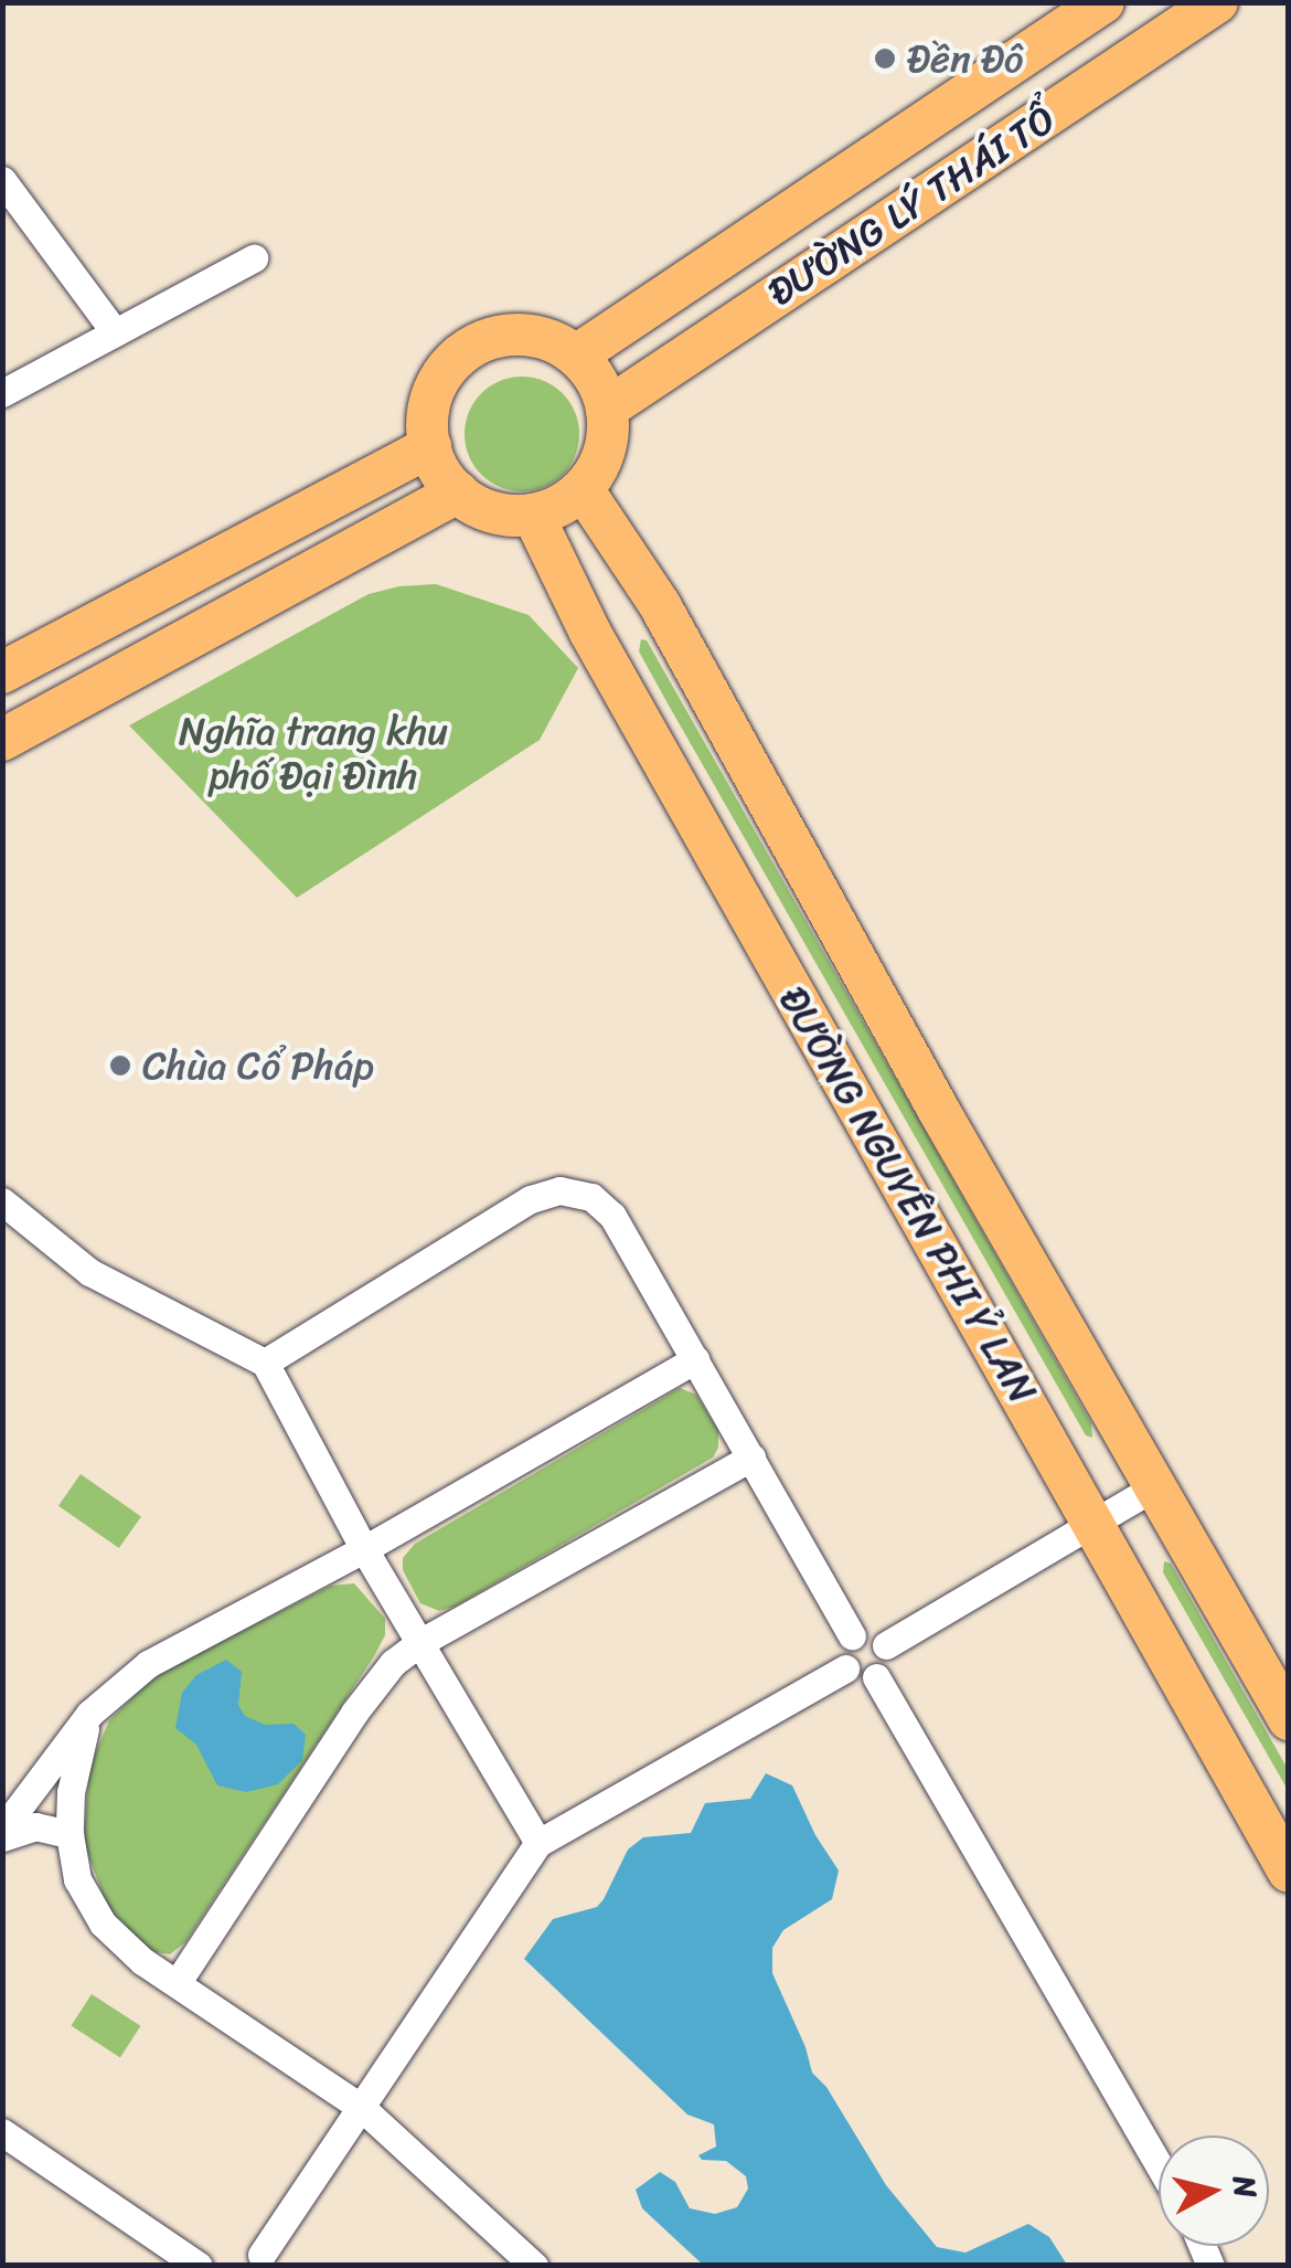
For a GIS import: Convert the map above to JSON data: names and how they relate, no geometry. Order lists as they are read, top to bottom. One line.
{"streets":{"main road":["ĐƯỜNG LÝ THÁI TỔ","ĐƯỜNG NGUYÊN PHI Ỷ LAN"]},"crossings":[["ĐƯỜNG LÝ THÁI TỔ","ĐƯỜNG NGUYÊN PHI Ỷ LAN"]],"parks":["Nghĩa trang khu phố Đại Đình"],"places":["Đền Đô","Chùa Cổ Pháp"],"north":"right"}
